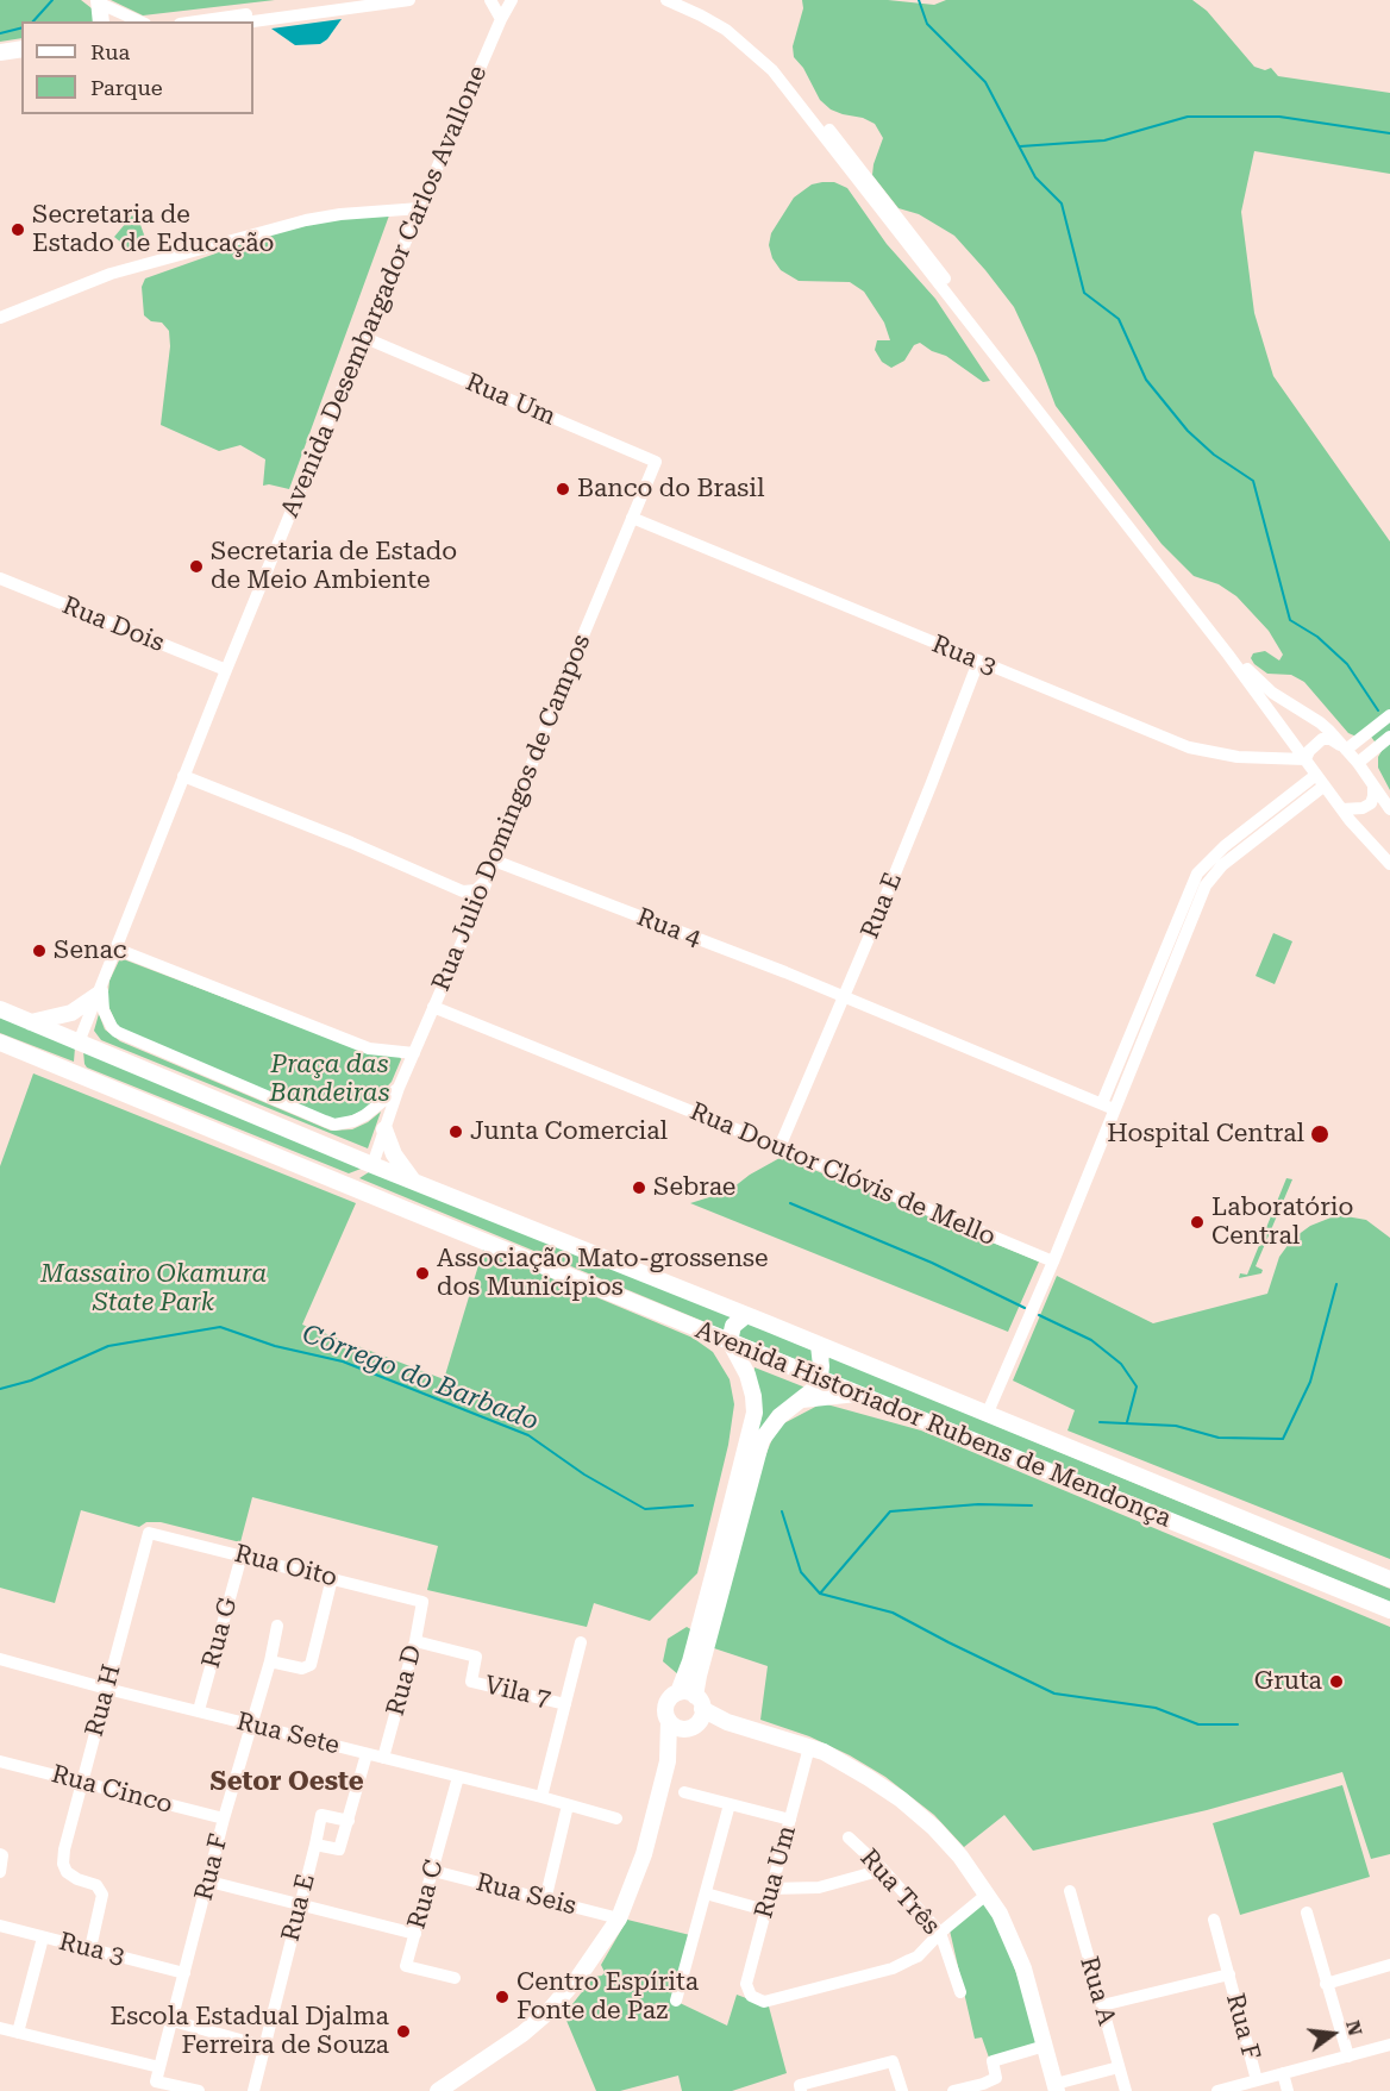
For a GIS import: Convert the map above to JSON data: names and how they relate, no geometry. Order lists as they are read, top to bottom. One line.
{"streets":{"main road":["Avenida Historiador Rubens de Mendonça"],"street":["Avenida Desembargador Carlos Avallone","Rua Um","Rua Dois","Rua 3","Rua Julio Domingos de Campos","Rua E","Rua 4","Rua Doutor Clóvis de Mello","Rua Oito","Rua G","Rua D","Vila 7","Rua H","Rua Sete","Rua Cinco","Rua F","Rua Três","Rua C","Rua Seis","Rua A"]},"crossings":[["Avenida Desembargador Carlos Avallone","Rua Um"],["Avenida Desembargador Carlos Avallone","Rua Dois"],["Avenida Desembargador Carlos Avallone","Avenida Historiador Rubens de Mendonça"],["Rua Um","Rua Julio Domingos de Campos"],["Rua Um","Rua Três"],["Rua 3","Rua Julio Domingos de Campos"],["Rua 3","Rua E"],["Rua 3","Rua H"],["Rua 3","Rua F"],["Rua Julio Domingos de Campos","Rua 4"],["Rua Julio Domingos de Campos","Rua Doutor Clóvis de Mello"],["Rua Julio Domingos de Campos","Avenida Historiador Rubens de Mendonça"],["Rua E","Rua 4"],["Rua E","Rua Doutor Clóvis de Mello"],["Rua E","Rua Sete"],["Rua Oito","Rua G"],["Rua Oito","Rua D"],["Rua Oito","Rua H"],["Rua G","Rua Sete"],["Rua D","Vila 7"],["Rua D","Rua Sete"],["Rua H","Rua Sete"],["Rua H","Rua Cinco"],["Rua Sete","Rua F"],["Rua Sete","Rua C"],["Rua Cinco","Rua F"],["Rua C","Rua Seis"]],"districts":["Setor Oeste"],"water":["Córrego do Barbado"],"parks":["Praça das Bandeiras","Massairo Okamura State Park"],"places":["Secretaria de Estado de Educação","Banco do Brasil","Secretaria de Estado de Meio Ambiente","Senac","Junta Comercial","Hospital Central","Sebrae","Laboratório Central","Associação Mato-grossense dos Municípios","Gruta","Centro Espírita Fonte de Paz","Escola Estadual Djalma Ferreira de Souza"],"legend":["Rua","Parque"],"north":"right"}
